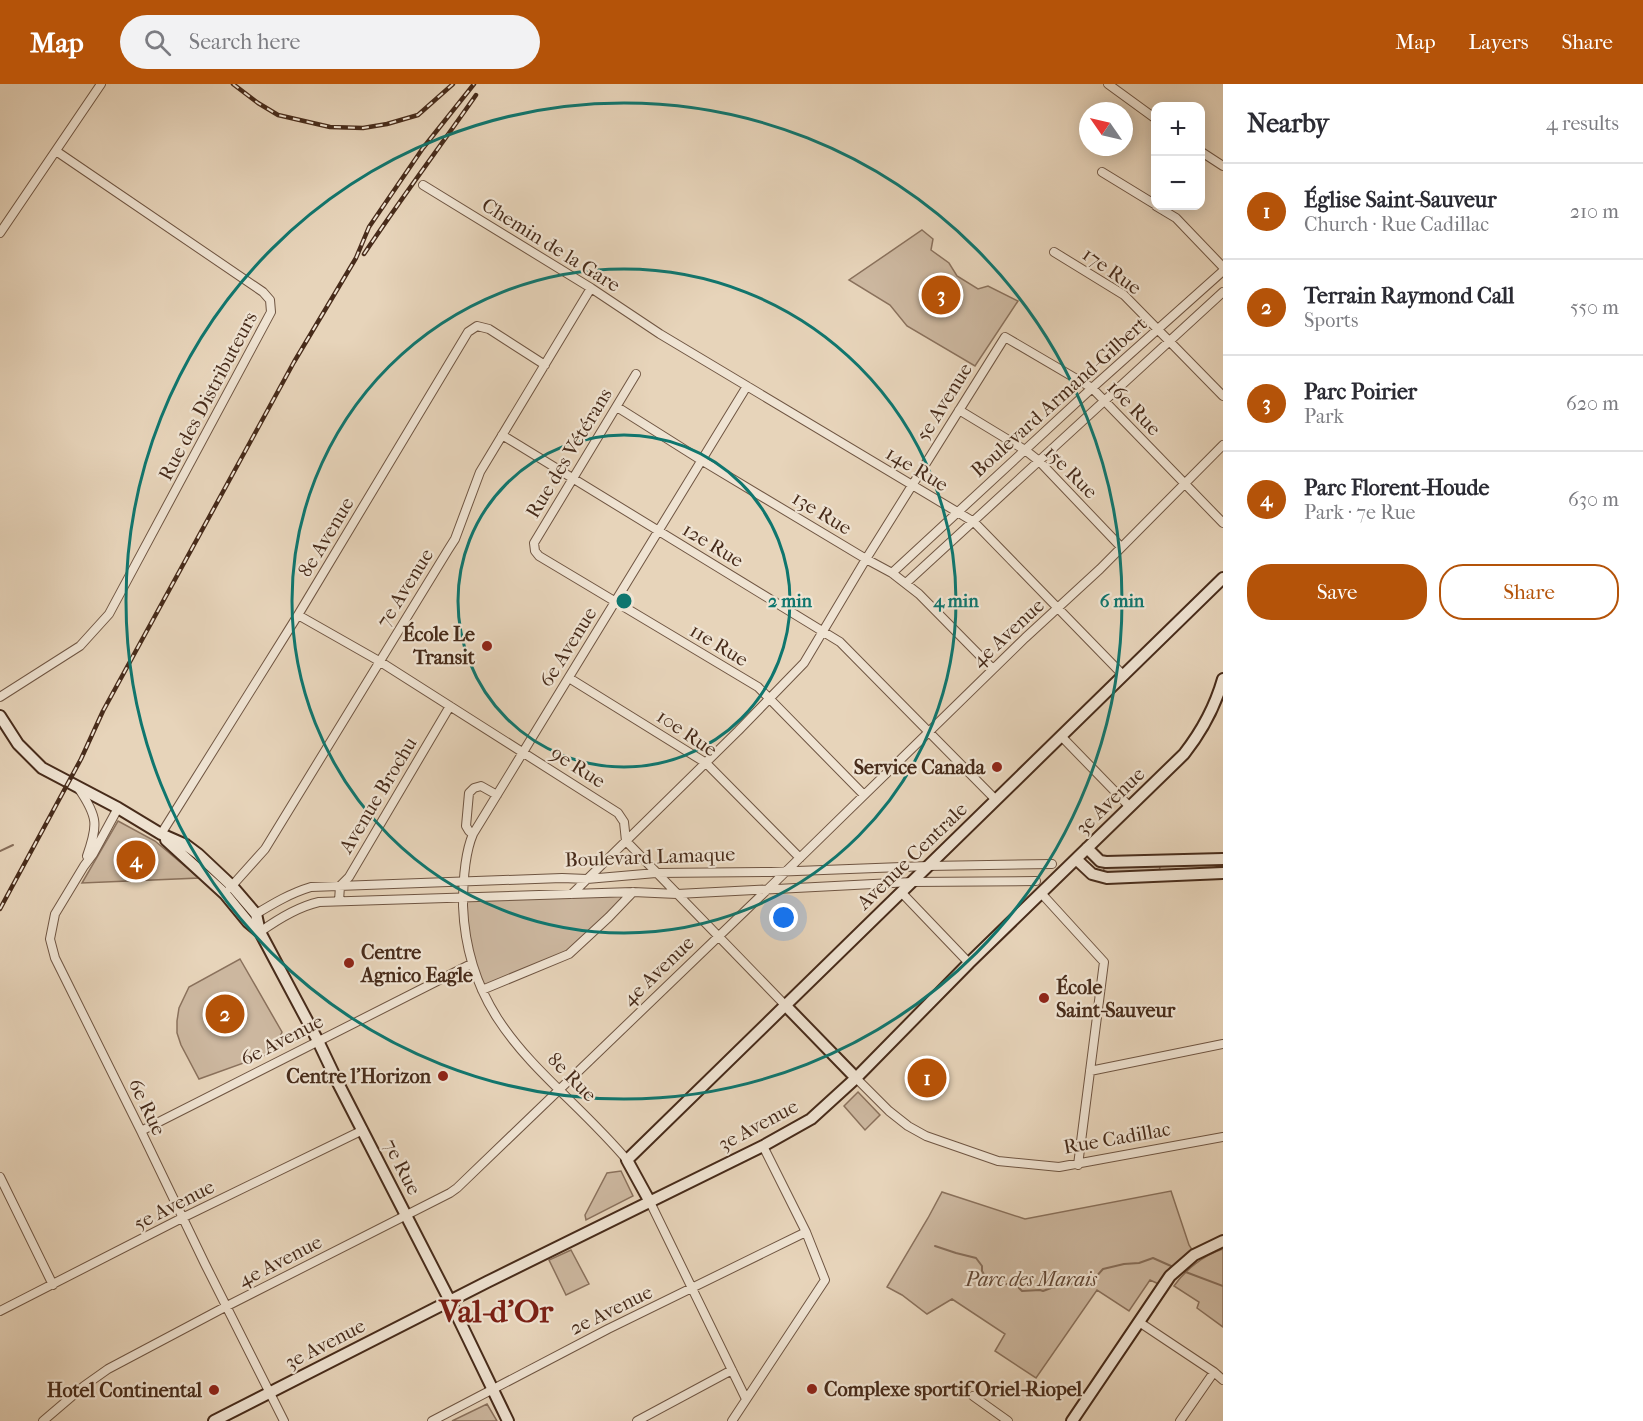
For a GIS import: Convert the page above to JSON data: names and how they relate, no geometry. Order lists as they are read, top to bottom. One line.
{"streets":{"main road":["3e Avenue","Avenue Centrale","8e Rue","Rue Cadillac","7e Rue"],"street":["Chemin de la Gare","17e Rue","Rue des Distributeurs","Boulevard Armand-Gilbert","5e Avenue","16e Rue","Rue des Vétérans","14e Rue","15e Rue","13e Rue","8e Avenue","12e Rue","7e Avenue","4e Avenue","11e Rue","6e Avenue","10e Rue","9e Rue","Avenue Brochu","Boulevard Lamaque","6e Rue","2e Avenue"]},"crossings":[["Chemin de la Gare","14e Rue"],["Chemin de la Gare","7e Avenue"],["17e Rue","Boulevard Armand-Gilbert"],["Boulevard Armand-Gilbert","16e Rue"],["Boulevard Armand-Gilbert","14e Rue"],["Boulevard Armand-Gilbert","15e Rue"],["Boulevard Armand-Gilbert","13e Rue"],["5e Avenue","16e Rue"],["5e Avenue","14e Rue"],["5e Avenue","15e Rue"],["5e Avenue","13e Rue"],["5e Avenue","12e Rue"],["5e Avenue","11e Rue"],["5e Avenue","6e Rue"],["5e Avenue","7e Rue"],["16e Rue","4e Avenue"],["Rue des Vétérans","13e Rue"],["Rue des Vétérans","12e Rue"],["Rue des Vétérans","11e Rue"],["14e Rue","4e Avenue"],["14e Rue","6e Avenue"],["14e Rue","Avenue Centrale"],["15e Rue","4e Avenue"],["13e Rue","4e Avenue"],["13e Rue","6e Avenue"],["8e Avenue","7e Avenue"],["8e Avenue","9e Rue"],["8e Avenue","7e Rue"],["12e Rue","7e Avenue"],["12e Rue","4e Avenue"],["12e Rue","6e Avenue"],["12e Rue","Avenue Centrale"],["7e Avenue","9e Rue"],["7e Avenue","7e Rue"],["4e Avenue","11e Rue"],["4e Avenue","10e Rue"],["4e Avenue","9e Rue"],["4e Avenue","Boulevard Lamaque"],["4e Avenue","8e Rue"],["4e Avenue","6e Rue"],["4e Avenue","7e Rue"],["11e Rue","6e Avenue"],["6e Avenue","10e Rue"],["6e Avenue","9e Rue"],["6e Avenue","8e Rue"],["6e Avenue","6e Rue"],["6e Avenue","7e Rue"],["9e Rue","Avenue Brochu"],["9e Rue","Avenue Centrale"],["9e Rue","Boulevard Lamaque"],["9e Rue","Rue Cadillac"],["Avenue Brochu","Boulevard Lamaque"],["3e Avenue","8e Rue"],["3e Avenue","6e Rue"],["3e Avenue","Rue Cadillac"],["3e Avenue","7e Rue"],["Avenue Centrale","Boulevard Lamaque"],["Avenue Centrale","8e Rue"],["Avenue Centrale","Rue Cadillac"],["Boulevard Lamaque","8e Rue"],["Boulevard Lamaque","7e Rue"],["8e Rue","2e Avenue"],["6e Rue","7e Rue"],["7e Rue","2e Avenue"]],"districts":["Val-d'Or"],"parks":["Parc des Marais"],"places":["École Le Transit","Service Canada","Centre Agnico Eagle","École Saint-Sauveur","Centre l'Horizon","Complexe sportif Oriel-Riopel","Hotel Continental"],"north":"top left","page":{"header":"Map","search":"Search here","nav":["Map","Layers","Share"],"heading":["Nearby","4 results"],"map_buttons":["+","−"],"list":[{"mark":"1","name":"Église Saint-Sauveur","note":"Church · Rue Cadillac","value":"210 m"},{"mark":"2","name":"Terrain Raymond Call","note":"Sports","value":"550 m"},{"mark":"3","name":"Parc Poirier","note":"Park","value":"620 m"},{"mark":"4","name":"Parc Florent-Houde","note":"Park · 7e Rue","value":"630 m"}],"pins":["3","4","2","1"],"buttons":["Save","Share"]},"rings":["2 min","4 min","6 min"]}
